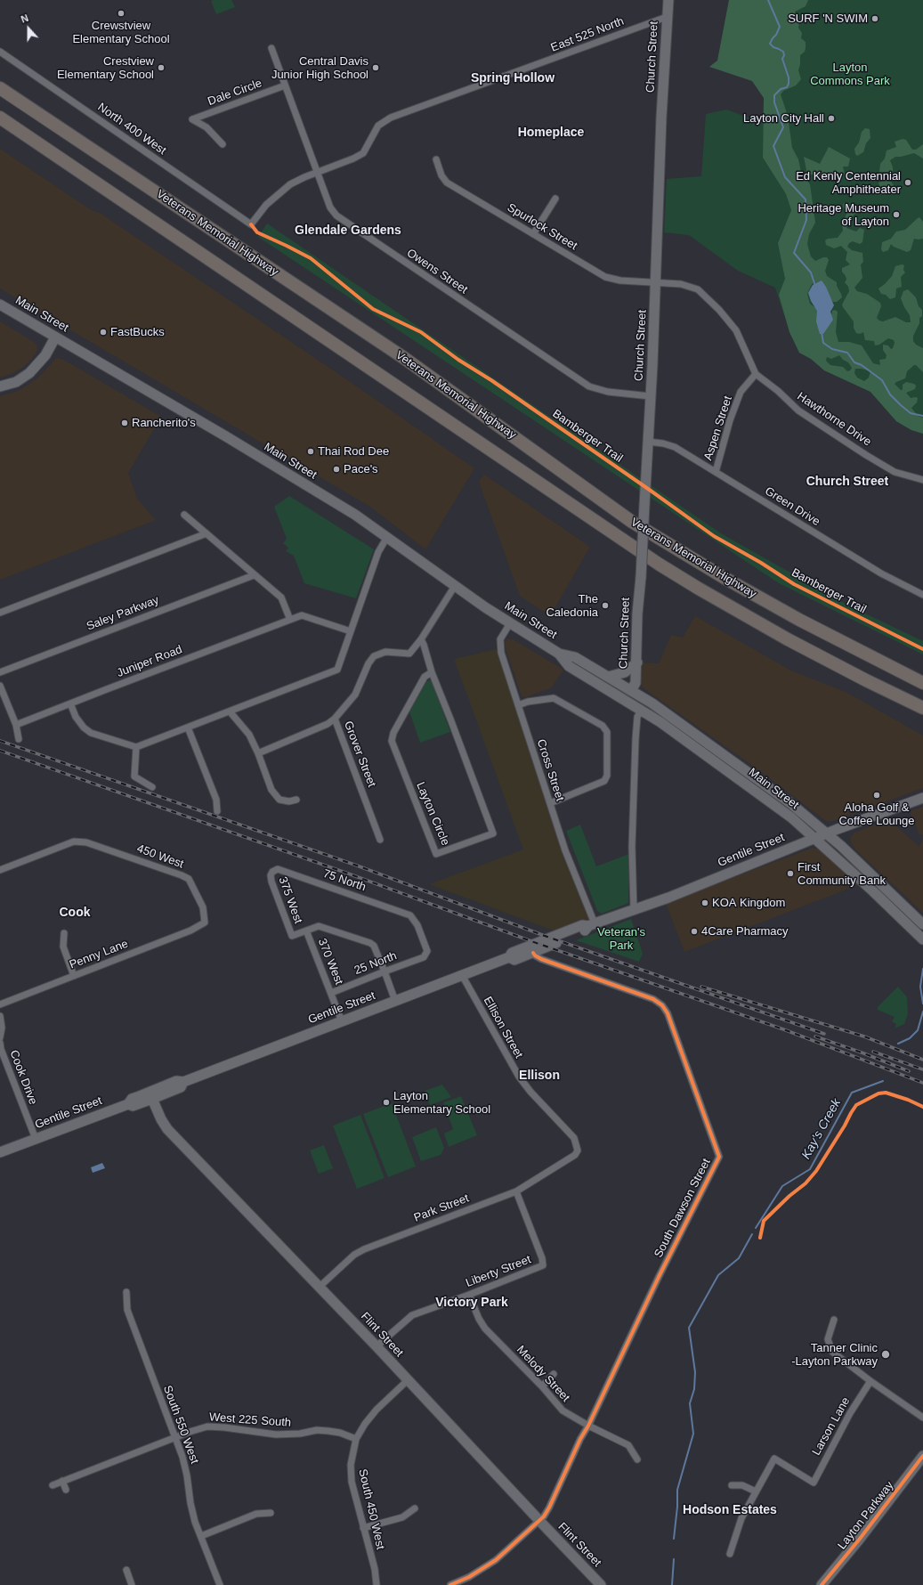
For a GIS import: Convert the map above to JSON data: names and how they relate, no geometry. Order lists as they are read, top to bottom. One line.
{"streets":{"highway":["Veterans Memorial Highway"],"main road":["Church Street","Main Street","Gentile Street","Flint Street","Layton Parkway"],"street":["East 525 North","Dale Circle","North 400 West","Spurlock Street","Owens Street","Hawthorne Drive","Aspen Street","Green Drive","Saley Parkway","Juniper Road","Grover Street","Cross Street","Layton Circle","450 West","75 North","375 West","Penny Lane","370 West","25 North","Ellison Street","Cook Drive","Park Street","South Dawson Street","Liberty Street","Melody Street","West 225 South","South 550 West","Larson Lane","South 450 West"],"cycle path":["Bamberger Trail"]},"crossings":[["East 525 North","Church Street"],["East 525 North","North 400 West"],["East 525 North","Owens Street"],["Church Street","Spurlock Street"],["Church Street","Owens Street"],["Church Street","Main Street"],["Church Street","Hawthorne Drive"],["Church Street","Green Drive"],["Dale Circle","Owens Street"],["Spurlock Street","Hawthorne Drive"],["Main Street","Cross Street"],["Main Street","Gentile Street"],["Hawthorne Drive","Aspen Street"],["Aspen Street","Green Drive"],["Grover Street","Layton Circle"],["Cross Street","Gentile Street"],["Gentile Street","370 West"],["Gentile Street","Ellison Street"],["Gentile Street","Cook Drive"],["Gentile Street","South Dawson Street"],["Gentile Street","Flint Street"],["450 West","Penny Lane"],["75 North","375 West"],["75 North","25 North"],["375 West","370 West"],["370 West","25 North"],["Ellison Street","Park Street"],["Park Street","Liberty Street"],["Park Street","Flint Street"],["South Dawson Street","Flint Street"],["South Dawson Street","Melody Street"],["Liberty Street","Flint Street"],["Liberty Street","Melody Street"],["West 225 South","South 550 West"],["West 225 South","South 450 West"]],"districts":["Spring Hollow","Homeplace","Glendale Gardens","Church Street","Cook","Ellison","Victory Park","Hodson Estates"],"water":["Kay's Creek"],"parks":["Layton Commons Park","Veteran's Park"],"places":["Crewstview Elementary School","SURF 'N SWIM","Crestview Elementary School","Central Davis Junior High School","Layton City Hall","Ed Kenly Centennial Amphitheater","Heritage Museum of Layton","FastBucks","Rancherito's","Thai Rod Dee","Pace's","The Caledonia","Aloha Golf & Coffee Lounge","First Community Bank","KOA Kingdom","4Care Pharmacy","Layton Elementary School","Tanner Clinic -Layton Parkway"],"north":"top"}
